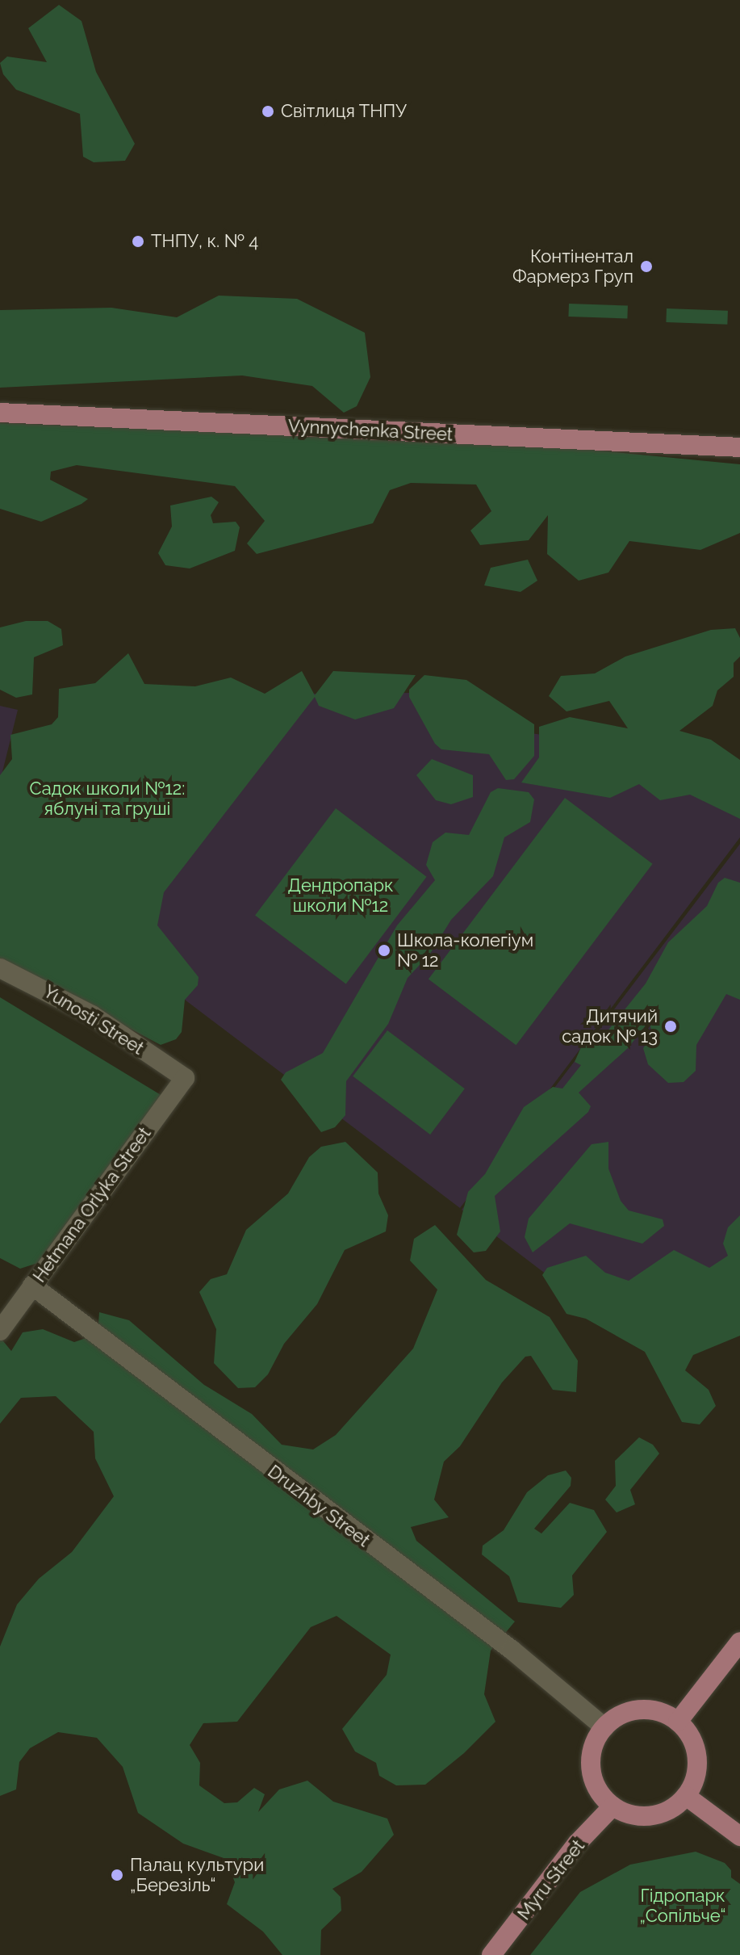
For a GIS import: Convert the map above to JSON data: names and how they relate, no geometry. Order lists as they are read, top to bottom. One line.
{"streets":{"main road":["Vynnychenka Street","Myru Street"],"street":["Yunosti Street","Hetmana Orlyka Street","Druzhby Street"]},"crossings":[["Yunosti Street","Hetmana Orlyka Street"],["Hetmana Orlyka Street","Druzhby Street"],["Druzhby Street","Myru Street"]],"parks":["Садок школи №12: яблуні та груші","Дендропарк школи №12","Гідропарк „Сопільче“"],"places":["Світлиця ТНПУ","ТНПУ, к. № 4","Контінентал Фармерз Груп","Школа-колегіум № 12","Дитячий садок № 13","Палац культури „Березіль“"]}
